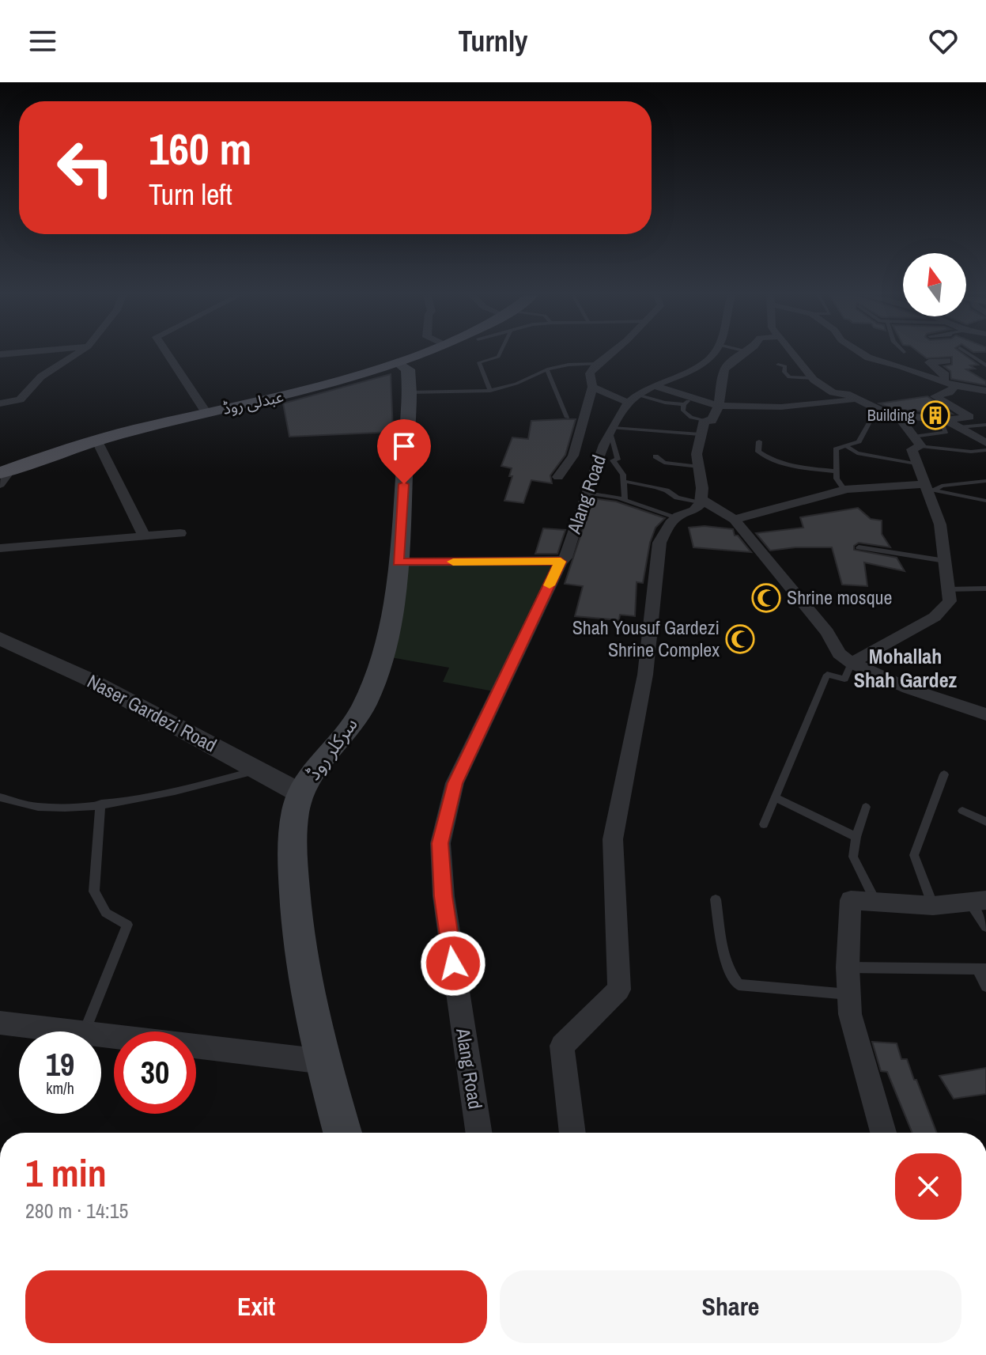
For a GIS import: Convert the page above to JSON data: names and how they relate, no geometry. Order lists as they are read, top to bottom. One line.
{"streets":{"main road":["عبدلی روڈ","سرکلر روڈ"],"street":["Alang Road","Naser Gardezi Road"]},"crossings":[["عبدلی روڈ","سرکلر روڈ"],["Naser Gardezi Road","سرکلر روڈ"]],"districts":["Mohallah Shah Gardez"],"places":{"building":["Building"],"mosque":["Shrine mosque","Shah Yousuf Gardezi Shrine Complex"]},"north":"top","page":{"header":"Turnly","turn":["160 m","Turn left"],"speed":"19 km/h","limit":"30","heading":["1 min","280 m · 14:15"],"buttons":["Exit","Share"]}}
